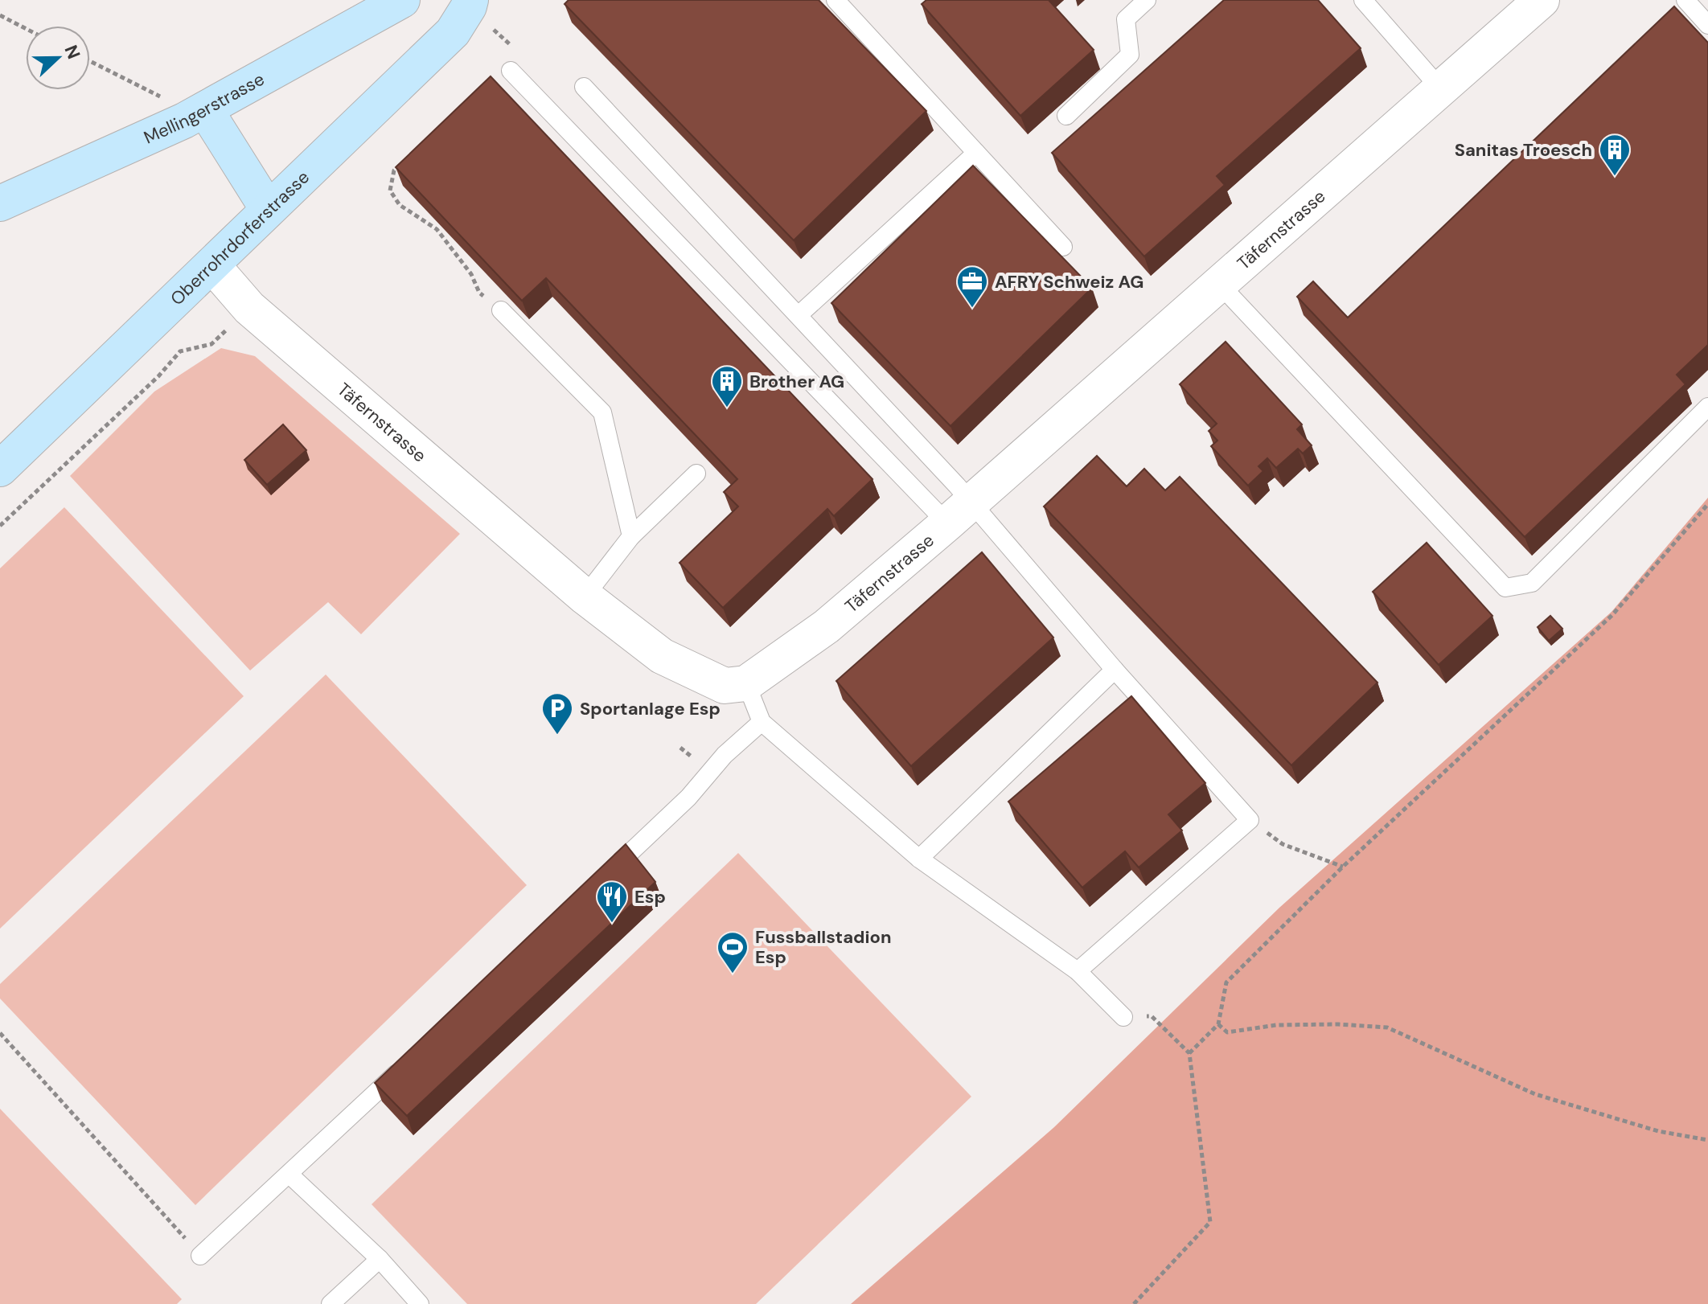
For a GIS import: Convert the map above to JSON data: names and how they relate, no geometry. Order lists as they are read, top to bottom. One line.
{"streets":{"main road":["Mellingerstrasse","Oberrohrdorferstrasse"],"street":["Täfernstrasse"]},"crossings":[["Täfernstrasse","Oberrohrdorferstrasse"]],"places":{"building":["Sanitas Troesch","Brother AG"],"office":["AFRY Schweiz AG"],"parking":["Sportanlage Esp"],"restaurant":["Esp"],"sports":["Fussballstadion Esp"]},"north":"right"}
